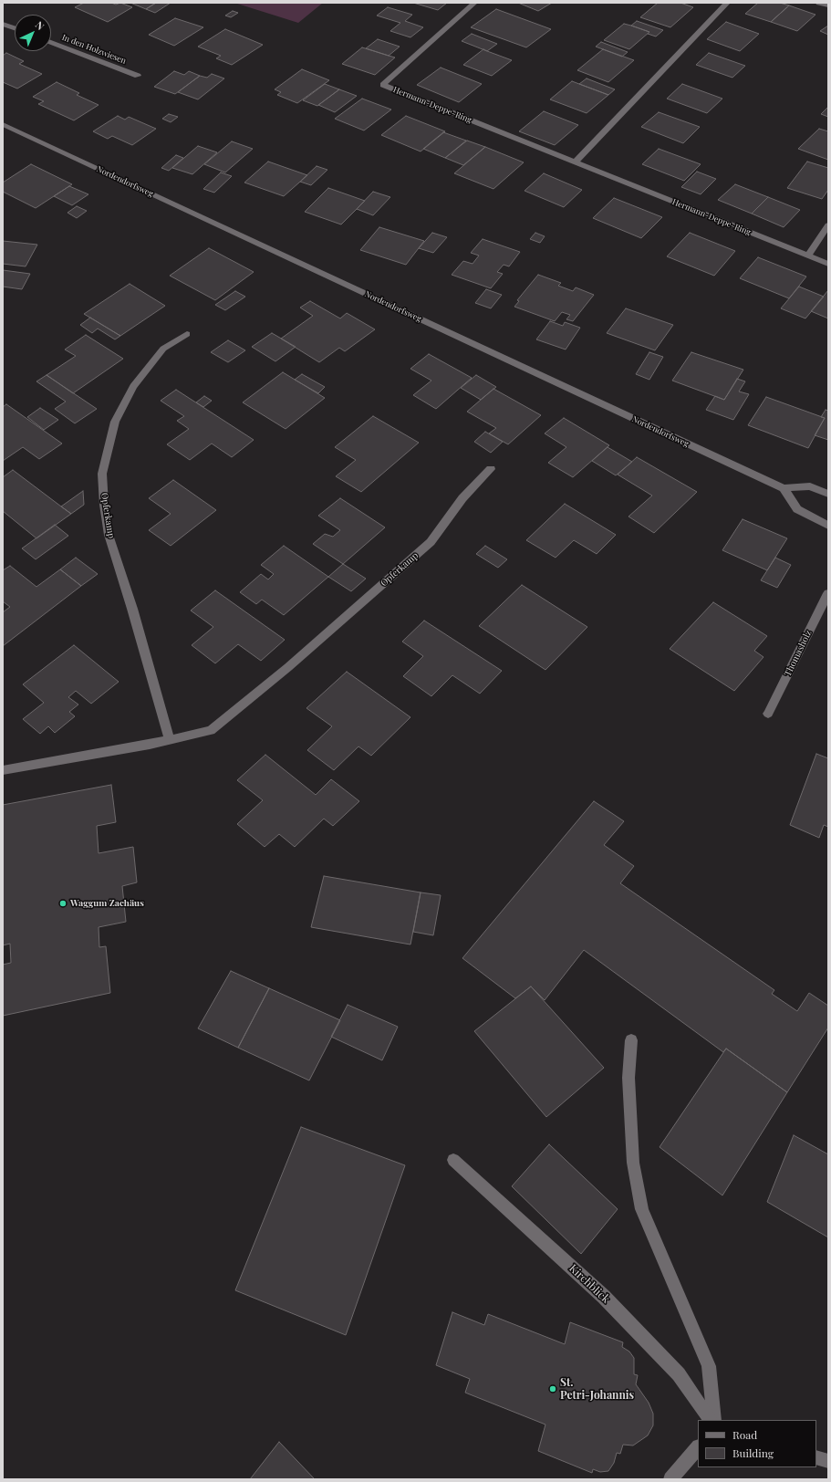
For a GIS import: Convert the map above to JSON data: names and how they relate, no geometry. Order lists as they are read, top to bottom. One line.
{"streets":{"street":["In den Holzwiesen","Hermann-Deppe-Ring","Nordendorfsweg","Opferkamp","Thomasholz","Kirchblick"]},"places":["Waggum Zachäus","St. Petri-Johannis"],"legend":["Road","Building"],"north":"top right"}
